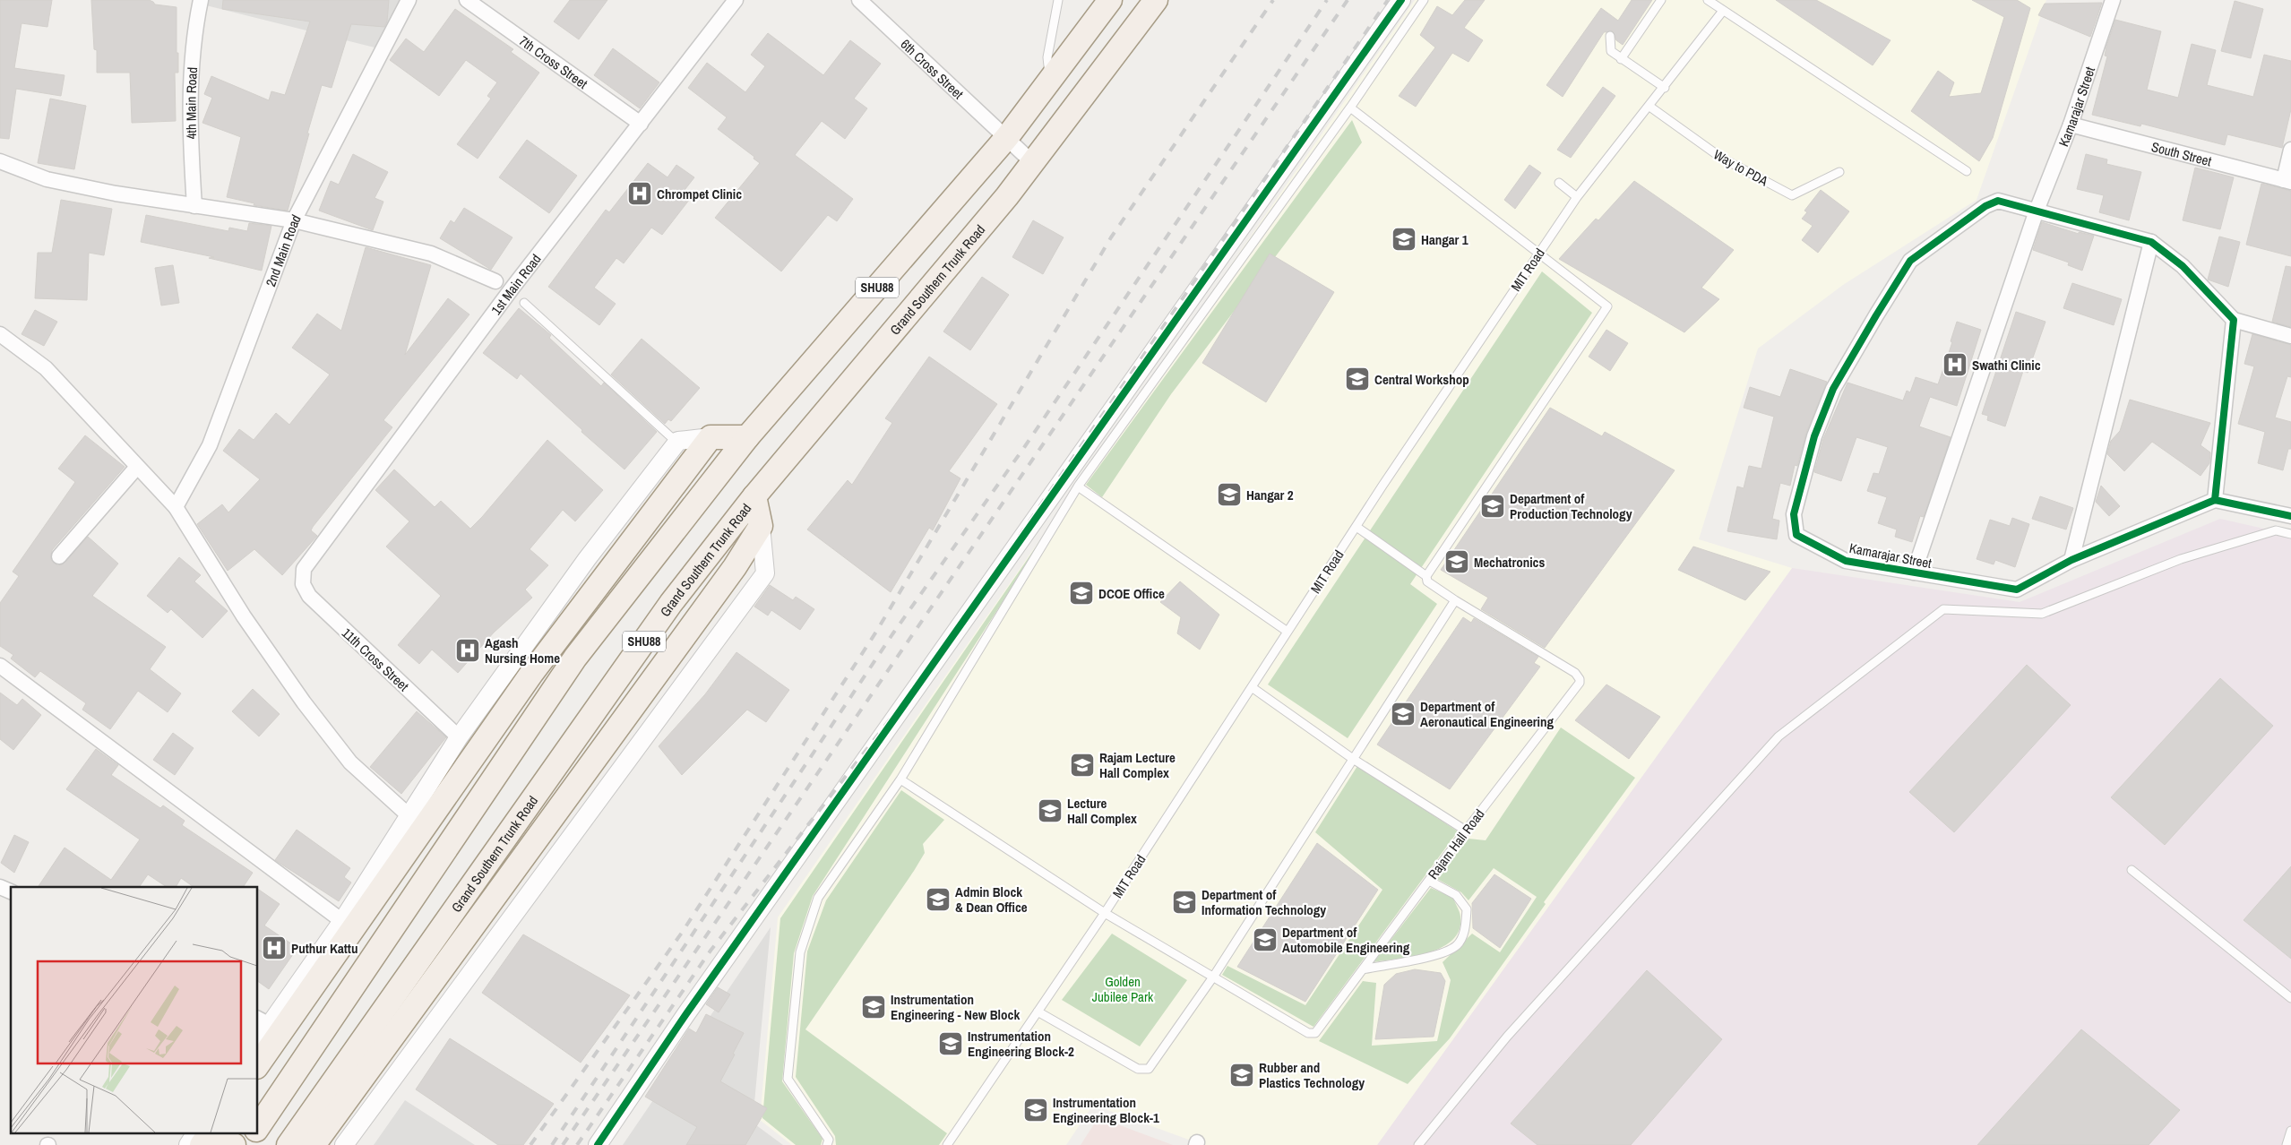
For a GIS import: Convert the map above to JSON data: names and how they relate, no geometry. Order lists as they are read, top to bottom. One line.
{"streets":{"main road":["Grand Southern Trunk Road","SHU88"],"street":["7th Cross Street","6th Cross Street","4th Main Road","Kamarajar Street","South Street","2nd Main Road","1st Main Road","11th Cross Street"],"lane":["Way to PDA","MIT Road","Rajam Hall Road"]},"crossings":[["7th Cross Street","1st Main Road"],["6th Cross Street","Grand Southern Trunk Road"],["6th Cross Street","SHU88"],["Kamarajar Street","South Street"],["Way to PDA","MIT Road"],["MIT Road","Rajam Hall Road"],["1st Main Road","11th Cross Street"]],"parks":["Golden Jubilee Park"],"places":{"hospital":["Chrompet Clinic","Swathi Clinic","Agash Nursing Home","Puthur Kattu"],"school or university":["Hangar 1","Central Workshop","Hangar 2","Department of Production Technology","Mechatronics","DCOE Office","Department of Aeronautical Engineering","Rajam Lecture Hall Complex","Lecture Hall Complex","Admin Block & Dean Office","Department of Information Technology","Department of Automobile Engineering","Instrumentation Engineering - New Block","Instrumentation Engineering Block-2","Rubber and Plastics Technology","Instrumentation Engineering Block-1"]}}
